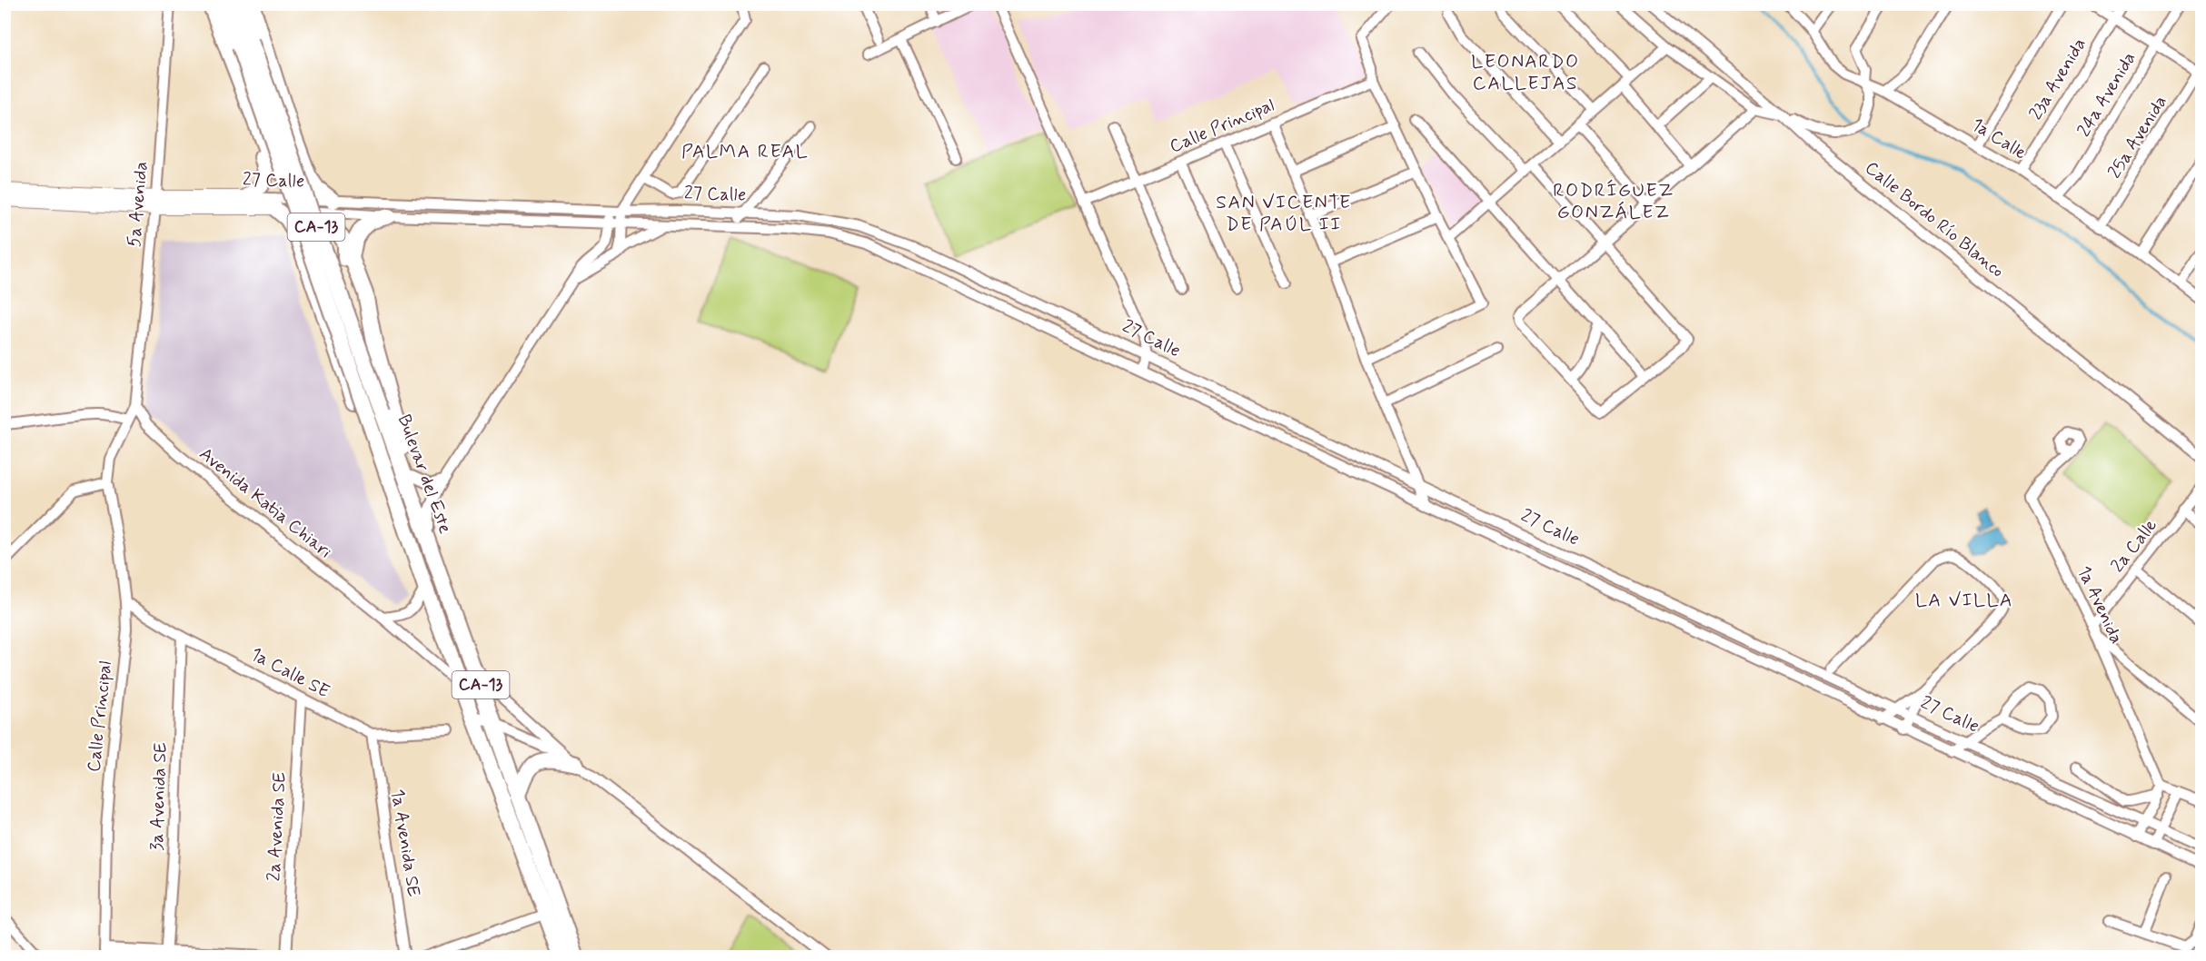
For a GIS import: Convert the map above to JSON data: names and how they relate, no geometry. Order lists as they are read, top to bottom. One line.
{"streets":{"highway":["CA-13","Bulevar del Este"],"main road":["27 Calle"],"street":["23a Avenida","24a Avenida","Calle Principal","25a Avenida","1a Calle","5a Avenida","Calle Bordo Río Blanco","Avenida Katia Chiari","2a Calle","1a Avenida","1a Calle SE","3a Avenida SE","2a Avenida SE","1a Avenida SE"]},"crossings":[["23a Avenida","1a Calle"],["24a Avenida","1a Calle"],["Calle Principal","5a Avenida"],["Calle Principal","Avenida Katia Chiari"],["Calle Principal","1a Calle SE"],["25a Avenida","1a Calle"],["27 Calle","5a Avenida"],["5a Avenida","Avenida Katia Chiari"],["Bulevar del Este","Avenida Katia Chiari"],["2a Calle","1a Avenida"],["1a Calle SE","3a Avenida SE"],["1a Calle SE","2a Avenida SE"],["1a Calle SE","1a Avenida SE"]],"districts":["LEONARDO CALLEJAS","PALMA REAL","RODRÍGUEZ GONZÁLEZ","SAN VICENTE DE PAÚL II","LA VILLA"]}
